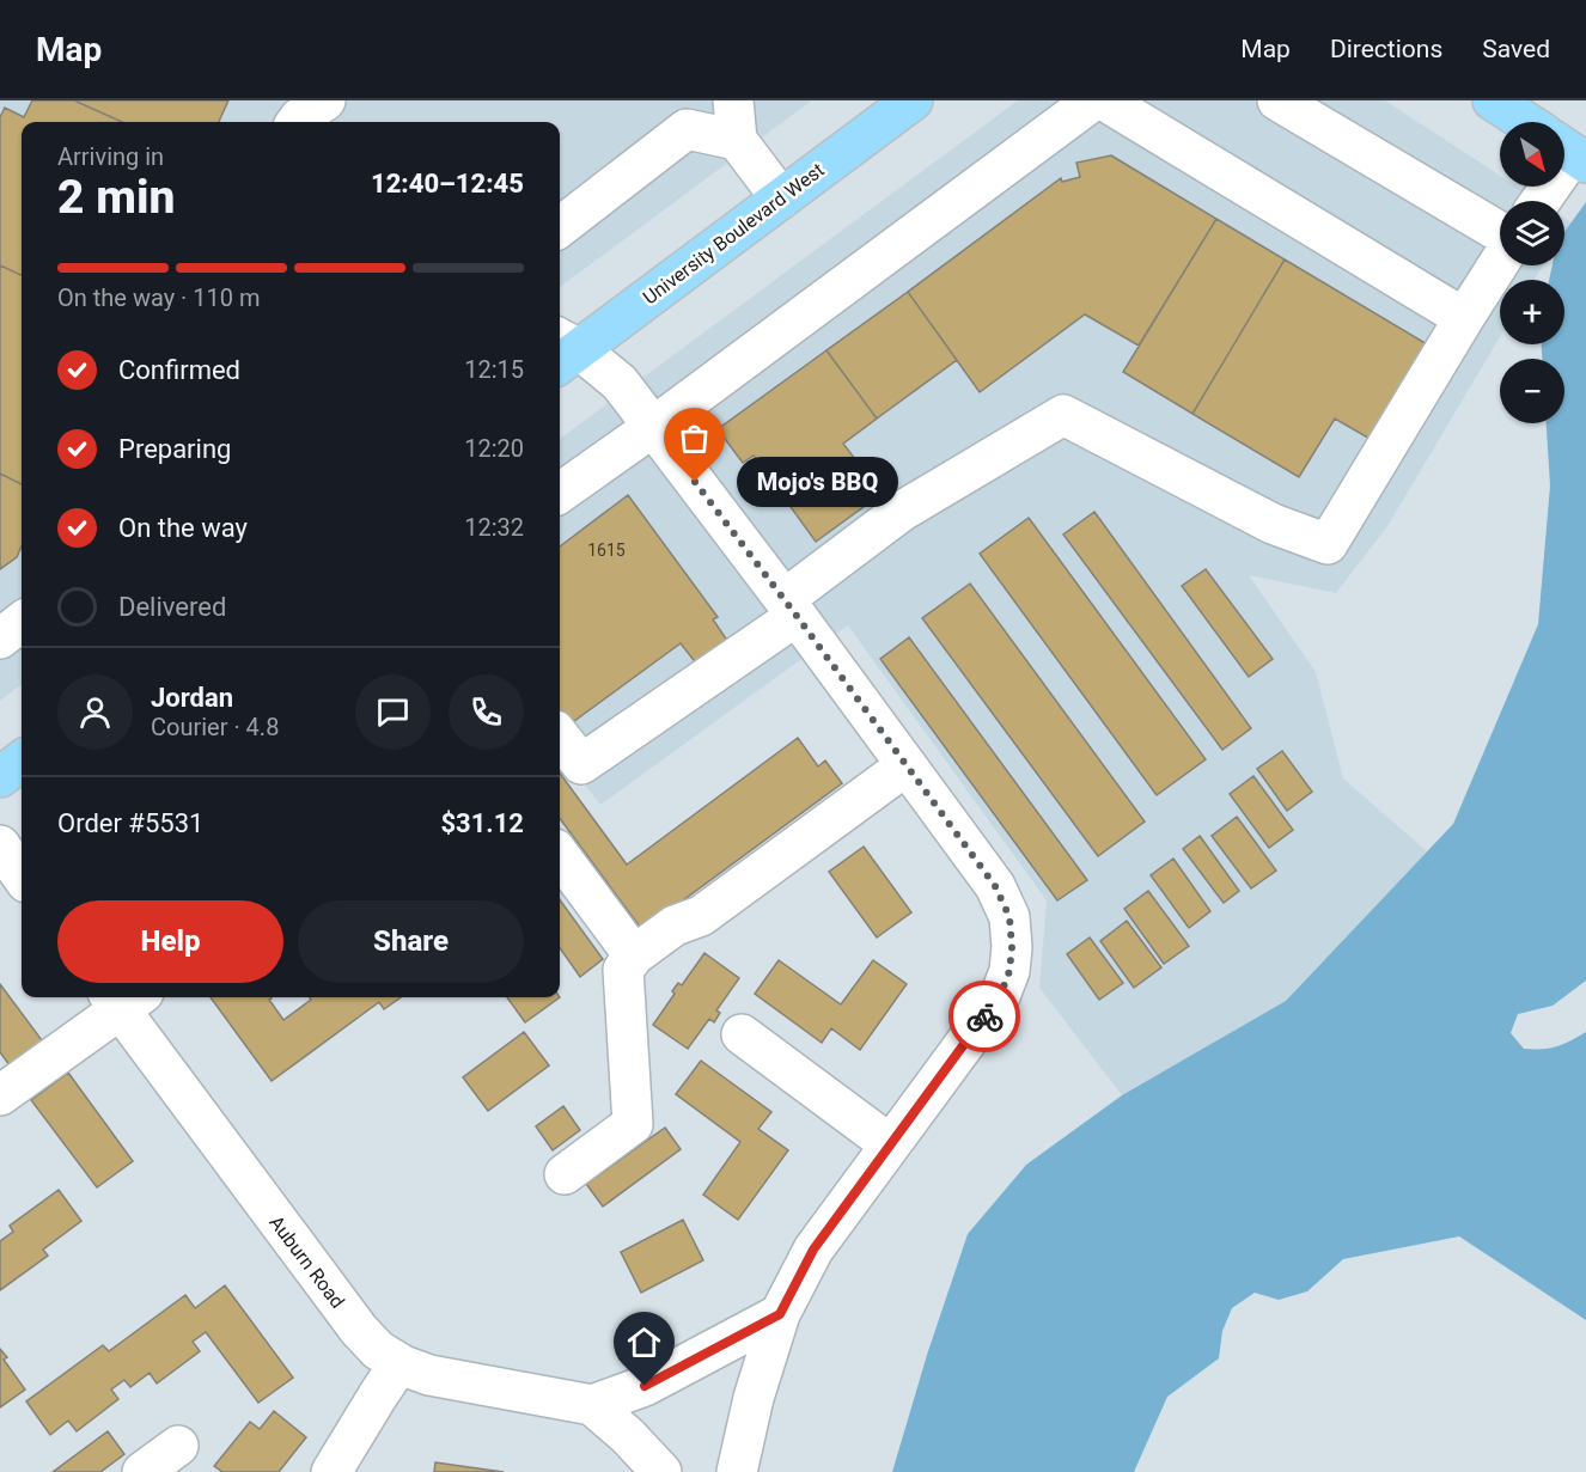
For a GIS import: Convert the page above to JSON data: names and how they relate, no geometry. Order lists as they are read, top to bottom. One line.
{"streets":{"main road":["University Boulevard West"],"street":["Auburn Road"]},"places":["Mojo's BBQ"],"house_numbers":["1615"],"north":"bottom right","page":{"header":"Map","nav":["Map","Directions","Saved"],"map_buttons":["+","−"],"heading":["2 min","Arriving in","12:40–12:45"],"panel":["Jordan","Courier · 4.8","Order #5531","$31.12"],"bar":"On the way · 110 m","list":[["Confirmed","12:15"],["Preparing","12:20"],["On the way","12:32"],"Delivered"],"bubble":"Mojo's BBQ","buttons":["Help","Share"]}}
